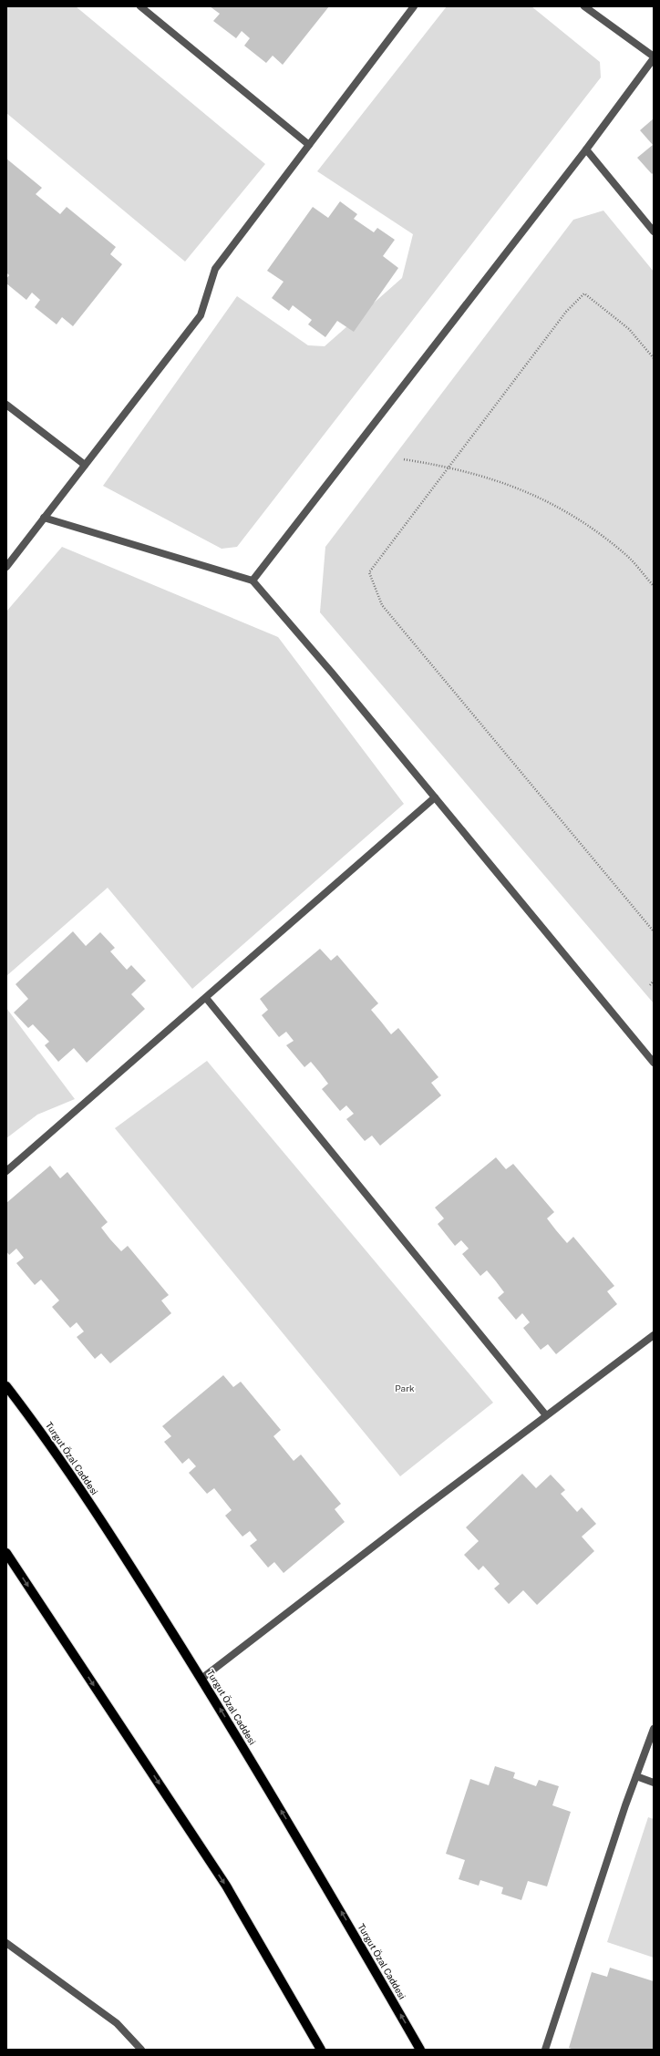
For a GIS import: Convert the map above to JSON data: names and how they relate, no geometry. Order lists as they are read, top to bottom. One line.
{"streets":{"main road":["Turgut Özal Caddesi"]},"one_way":["Turgut Özal Caddesi"],"parks":["Park"]}
